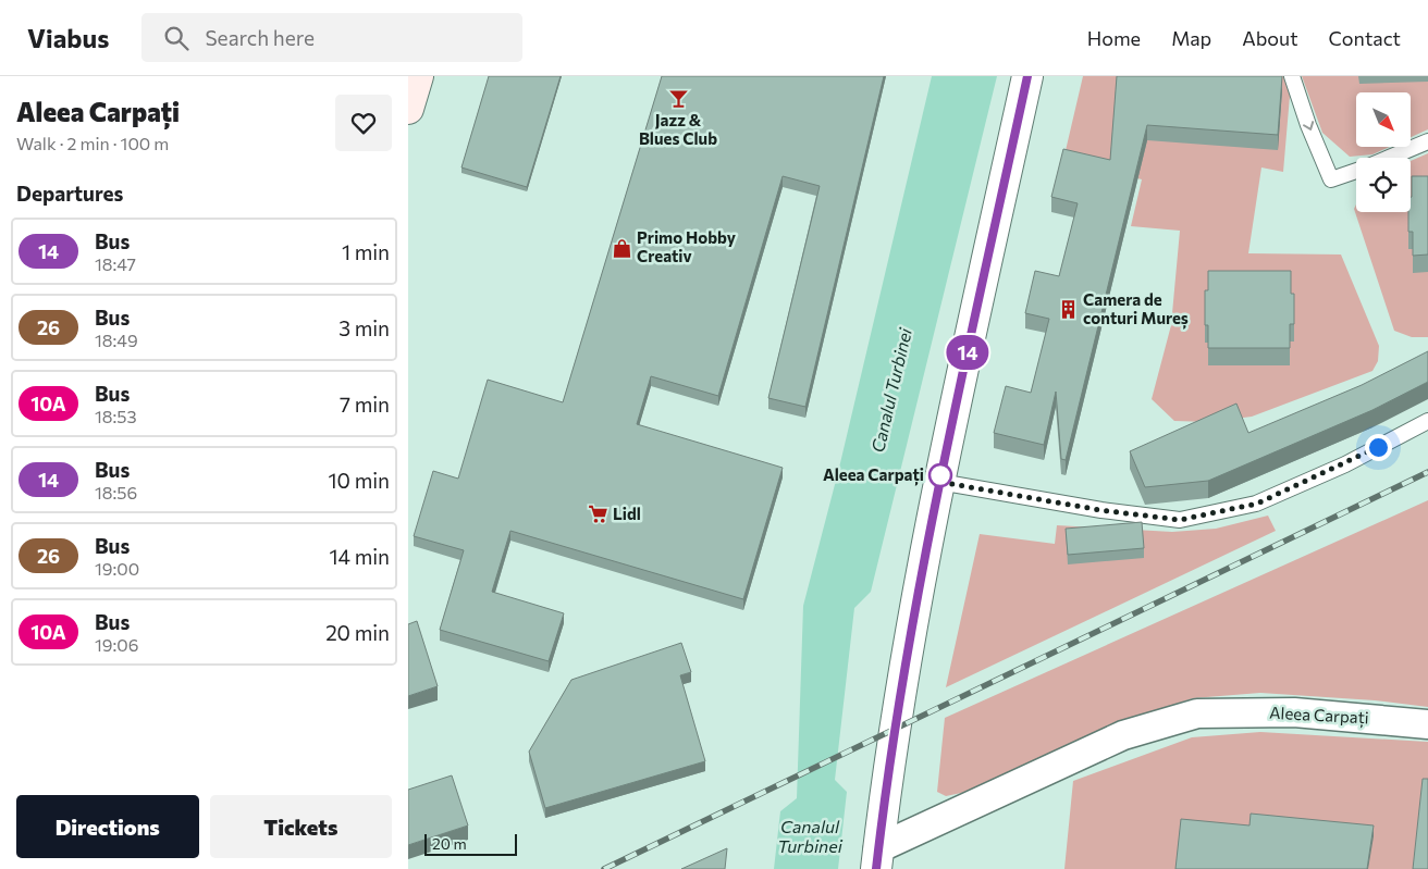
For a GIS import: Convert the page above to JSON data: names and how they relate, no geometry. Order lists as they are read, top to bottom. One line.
{"streets":{"street":["Aleea Carpați"]},"water":["Canalul Turbinei"],"places":{"bar":["Jazz & Blues Club"],"shop":["Primo Hobby Creativ"],"building":["Camera de conturi Mureș"],"other":["Aleea Carpați"],"supermarket":["Lidl"]},"lines":["bus line 14"],"scale_bar":"20 m","north":"bottom right","page":{"header":"Viabus","search":"Search here","nav":["Home","Map","About","Contact"],"heading":[["Aleea Carpați","Walk · 2 min · 100 m"],"Departures"],"on_map":"14","list":[{"mark":"14","name":"Bus","note":"18:47","value":"1 min"},{"mark":"26","name":"Bus","note":"18:49","value":"3 min"},{"mark":"10A","name":"Bus","note":"18:53","value":"7 min"},{"mark":"14","name":"Bus","note":"18:56","value":"10 min"},{"mark":"26","name":"Bus","note":"19:00","value":"14 min"},{"mark":"10A","name":"Bus","note":"19:06","value":"20 min"}],"buttons":["Directions","Tickets"],"scale":"20 m"}}
